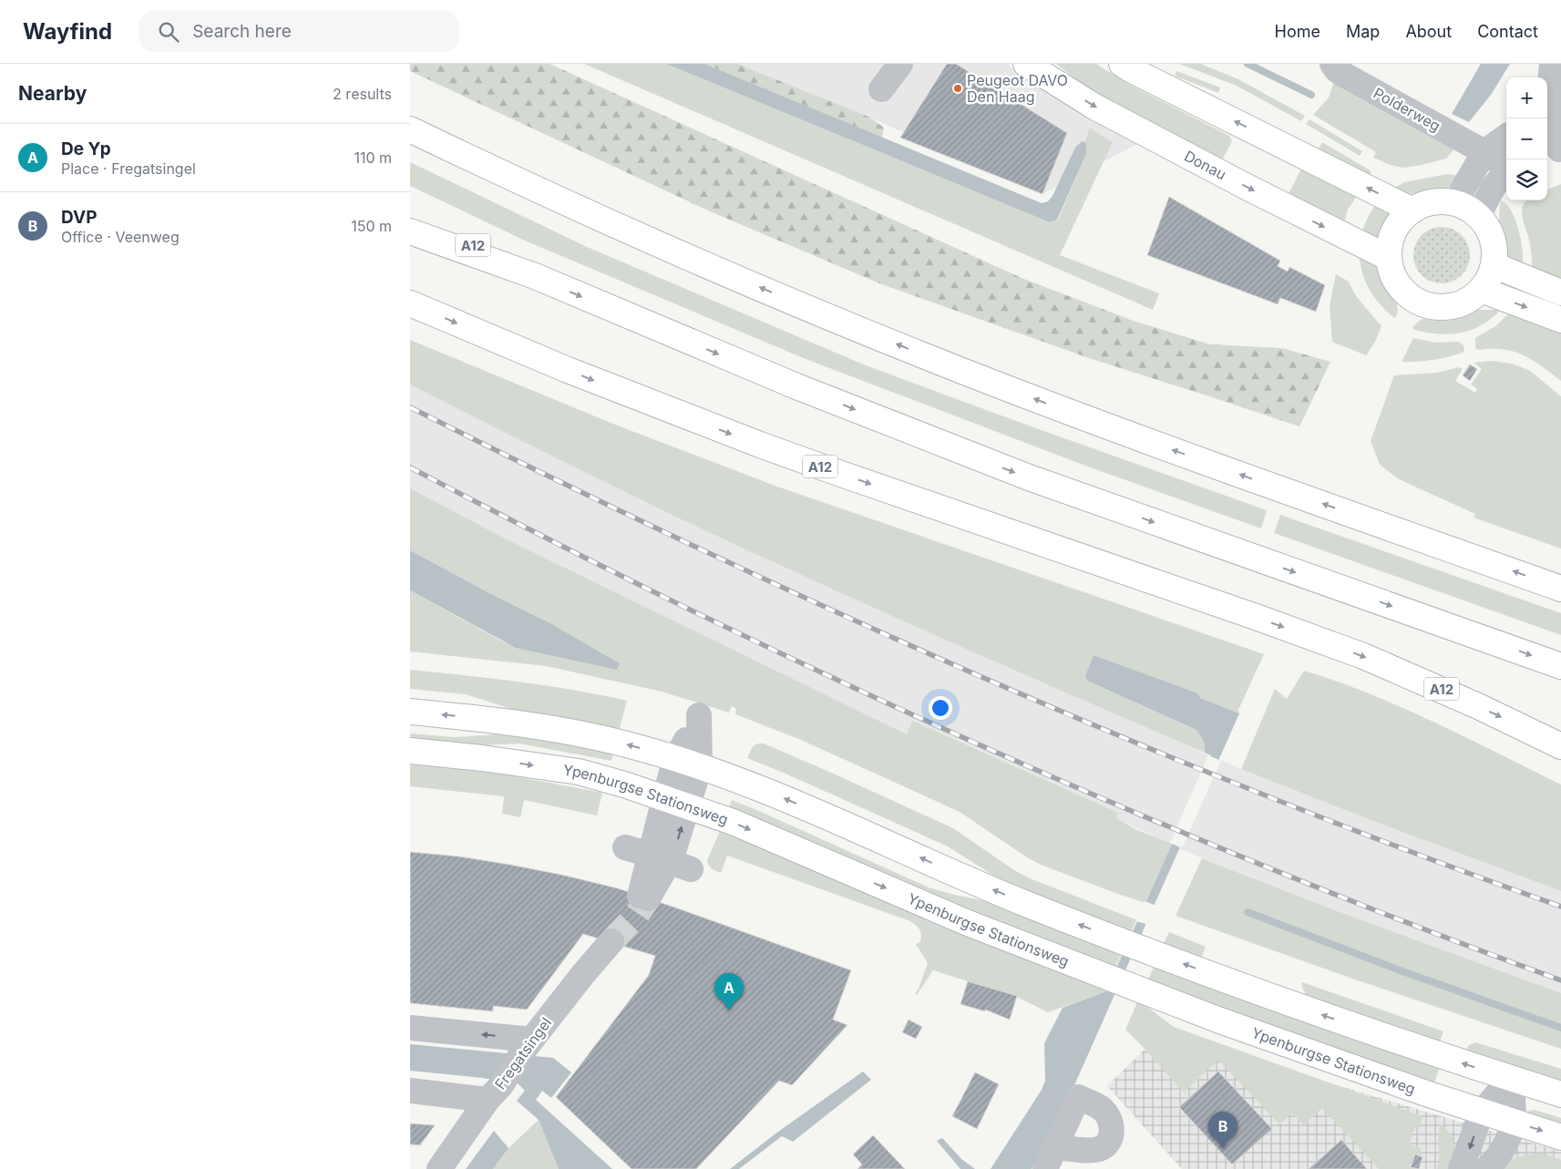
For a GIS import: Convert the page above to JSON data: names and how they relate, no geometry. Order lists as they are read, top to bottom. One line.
{"streets":{"main road":["Donau","A12","Ypenburgse Stationsweg"],"street":["Polderweg","Fregatsingel"]},"places":["Peugeot DAVO Den Haag"],"page":{"header":"Wayfind","search":"Search here","nav":["Home","Map","About","Contact"],"heading":["Nearby","2 results"],"map_buttons":["+","−"],"list":[{"mark":"A","name":"De Yp","note":"Place · Fregatsingel","value":"110 m"},{"mark":"B","name":"DVP","note":"Office · Veenweg","value":"150 m"}],"pins":["A","B"]}}
